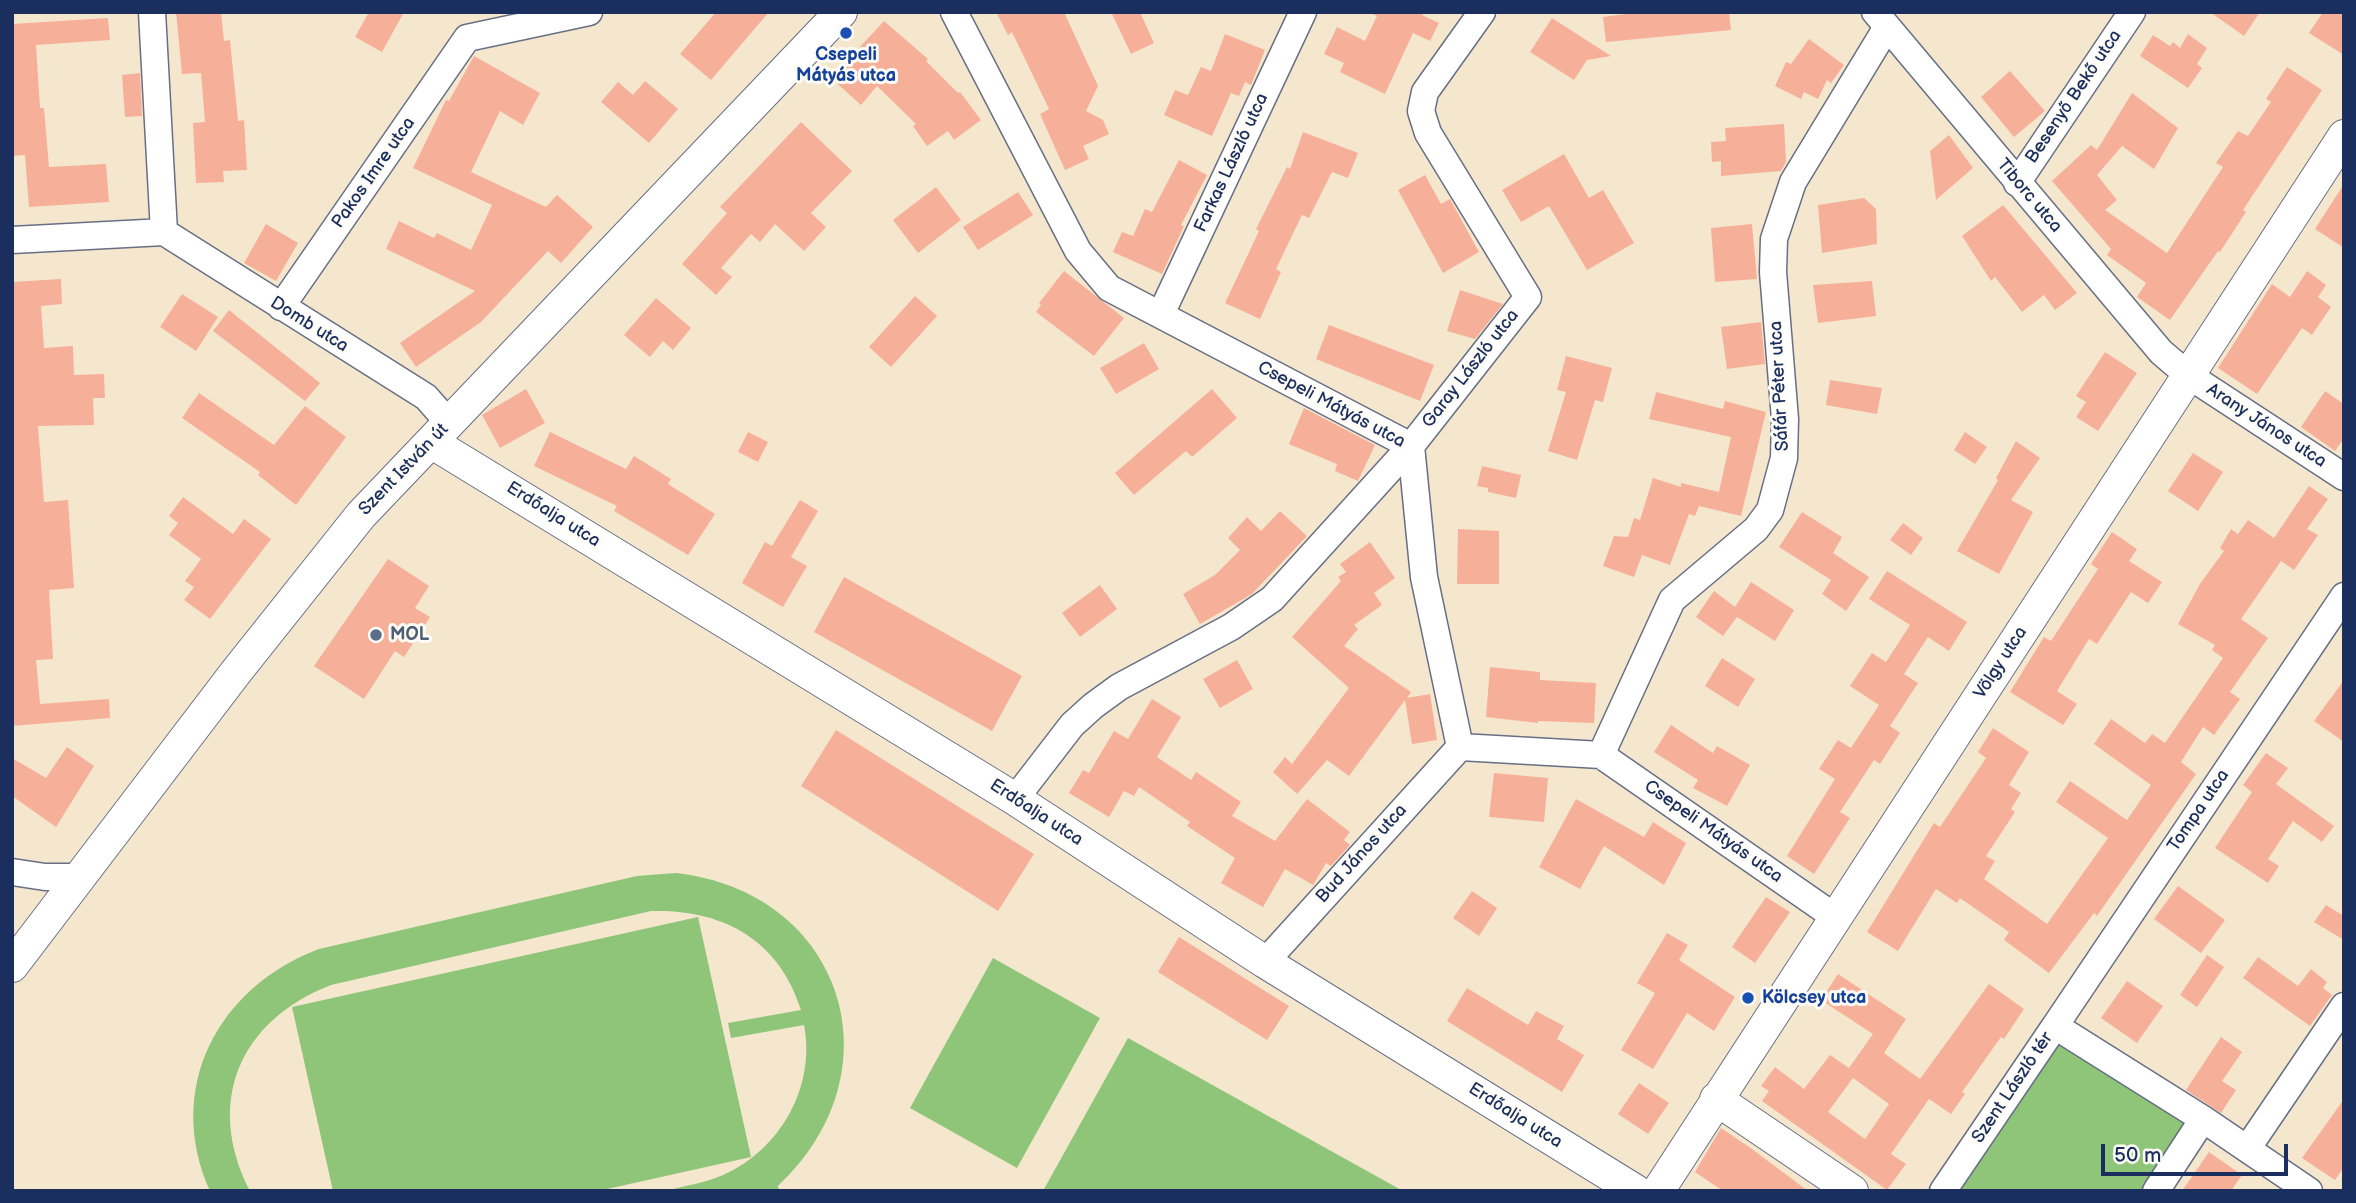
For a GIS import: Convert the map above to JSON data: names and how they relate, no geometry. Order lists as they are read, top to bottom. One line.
{"streets":{"street":["Besenyő Bekő utca","Farkas László utca","Pakos Imre utca","Tiborc utca","Domb utca","Garay László utca","Sáfár Péter utca","Csepeli Mátyás utca","Arany János utca","Szent István út","Erdőalja utca","Völgy utca","Tompa utca","Bud János utca","Szent László tér"]},"crossings":[["Besenyő Bekő utca","Tiborc utca"],["Farkas László utca","Csepeli Mátyás utca"],["Pakos Imre utca","Domb utca"],["Tiborc utca","Sáfár Péter utca"],["Tiborc utca","Arany János utca"],["Tiborc utca","Völgy utca"],["Domb utca","Szent István út"],["Domb utca","Erdőalja utca"],["Garay László utca","Csepeli Mátyás utca"],["Garay László utca","Erdőalja utca"],["Sáfár Péter utca","Csepeli Mátyás utca"],["Csepeli Mátyás utca","Völgy utca"],["Csepeli Mátyás utca","Bud János utca"],["Arany János utca","Völgy utca"],["Szent István út","Erdőalja utca"],["Erdőalja utca","Bud János utca"],["Tompa utca","Szent László tér"]],"places":["Csepeli Mátyás utca","MOL","Kölcsey utca"],"scale_bar":"50 m"}
